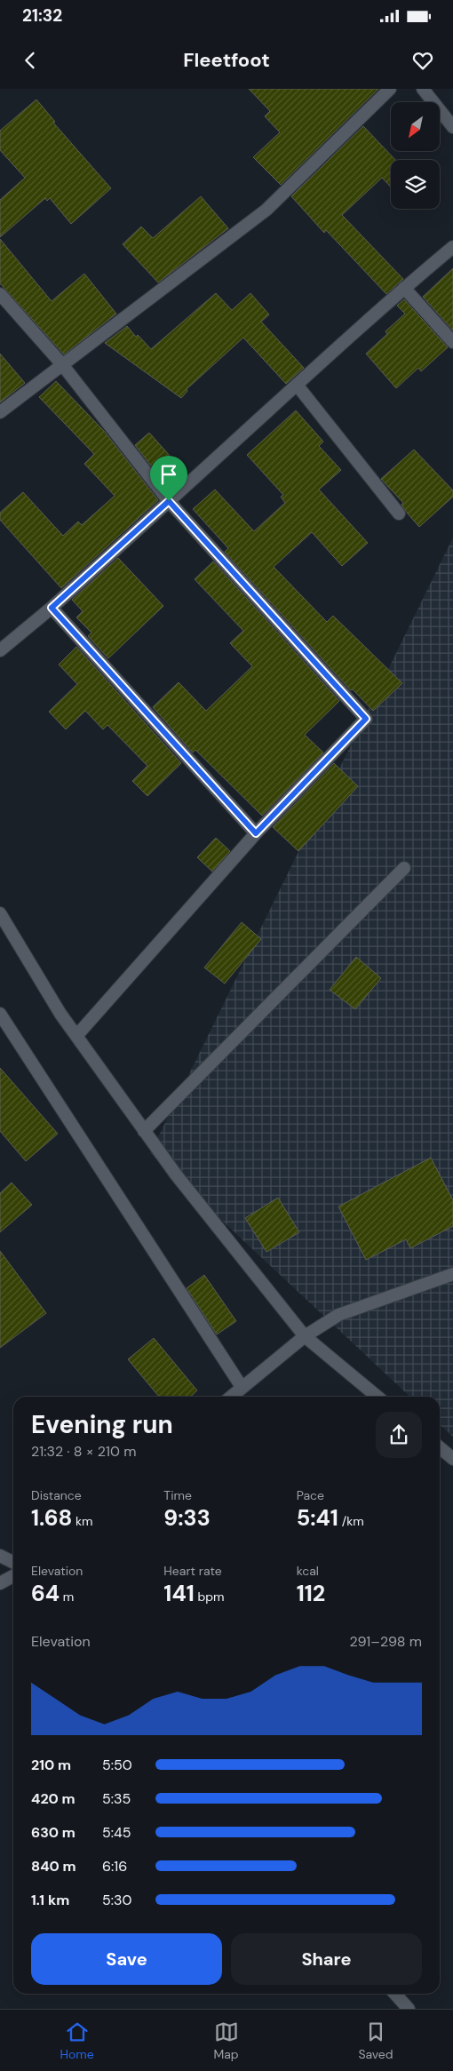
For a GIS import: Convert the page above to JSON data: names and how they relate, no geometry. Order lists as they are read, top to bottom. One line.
{"north":"bottom left","page":{"status":"21:32","header":"Fleetfoot","heading":["Evening run","21:32 · 8 × 210 m"],"stats":[["Distance","1.68 km"],["Time","9:33"],["Pace","5:41 /km"],["Elevation","64 m"],["Heart rate","141 bpm"],["kcal","112"]],"chart":["Elevation","291–298 m"],"list":[{"name":"210 m","note":"5:50"},{"name":"420 m","note":"5:35"},{"name":"630 m","note":"5:45"},{"name":"840 m","note":"6:16"},{"name":"1.1 km","note":"5:30"}],"buttons":["Save","Share"],"tabs":["Home","Map","Saved"]}}
